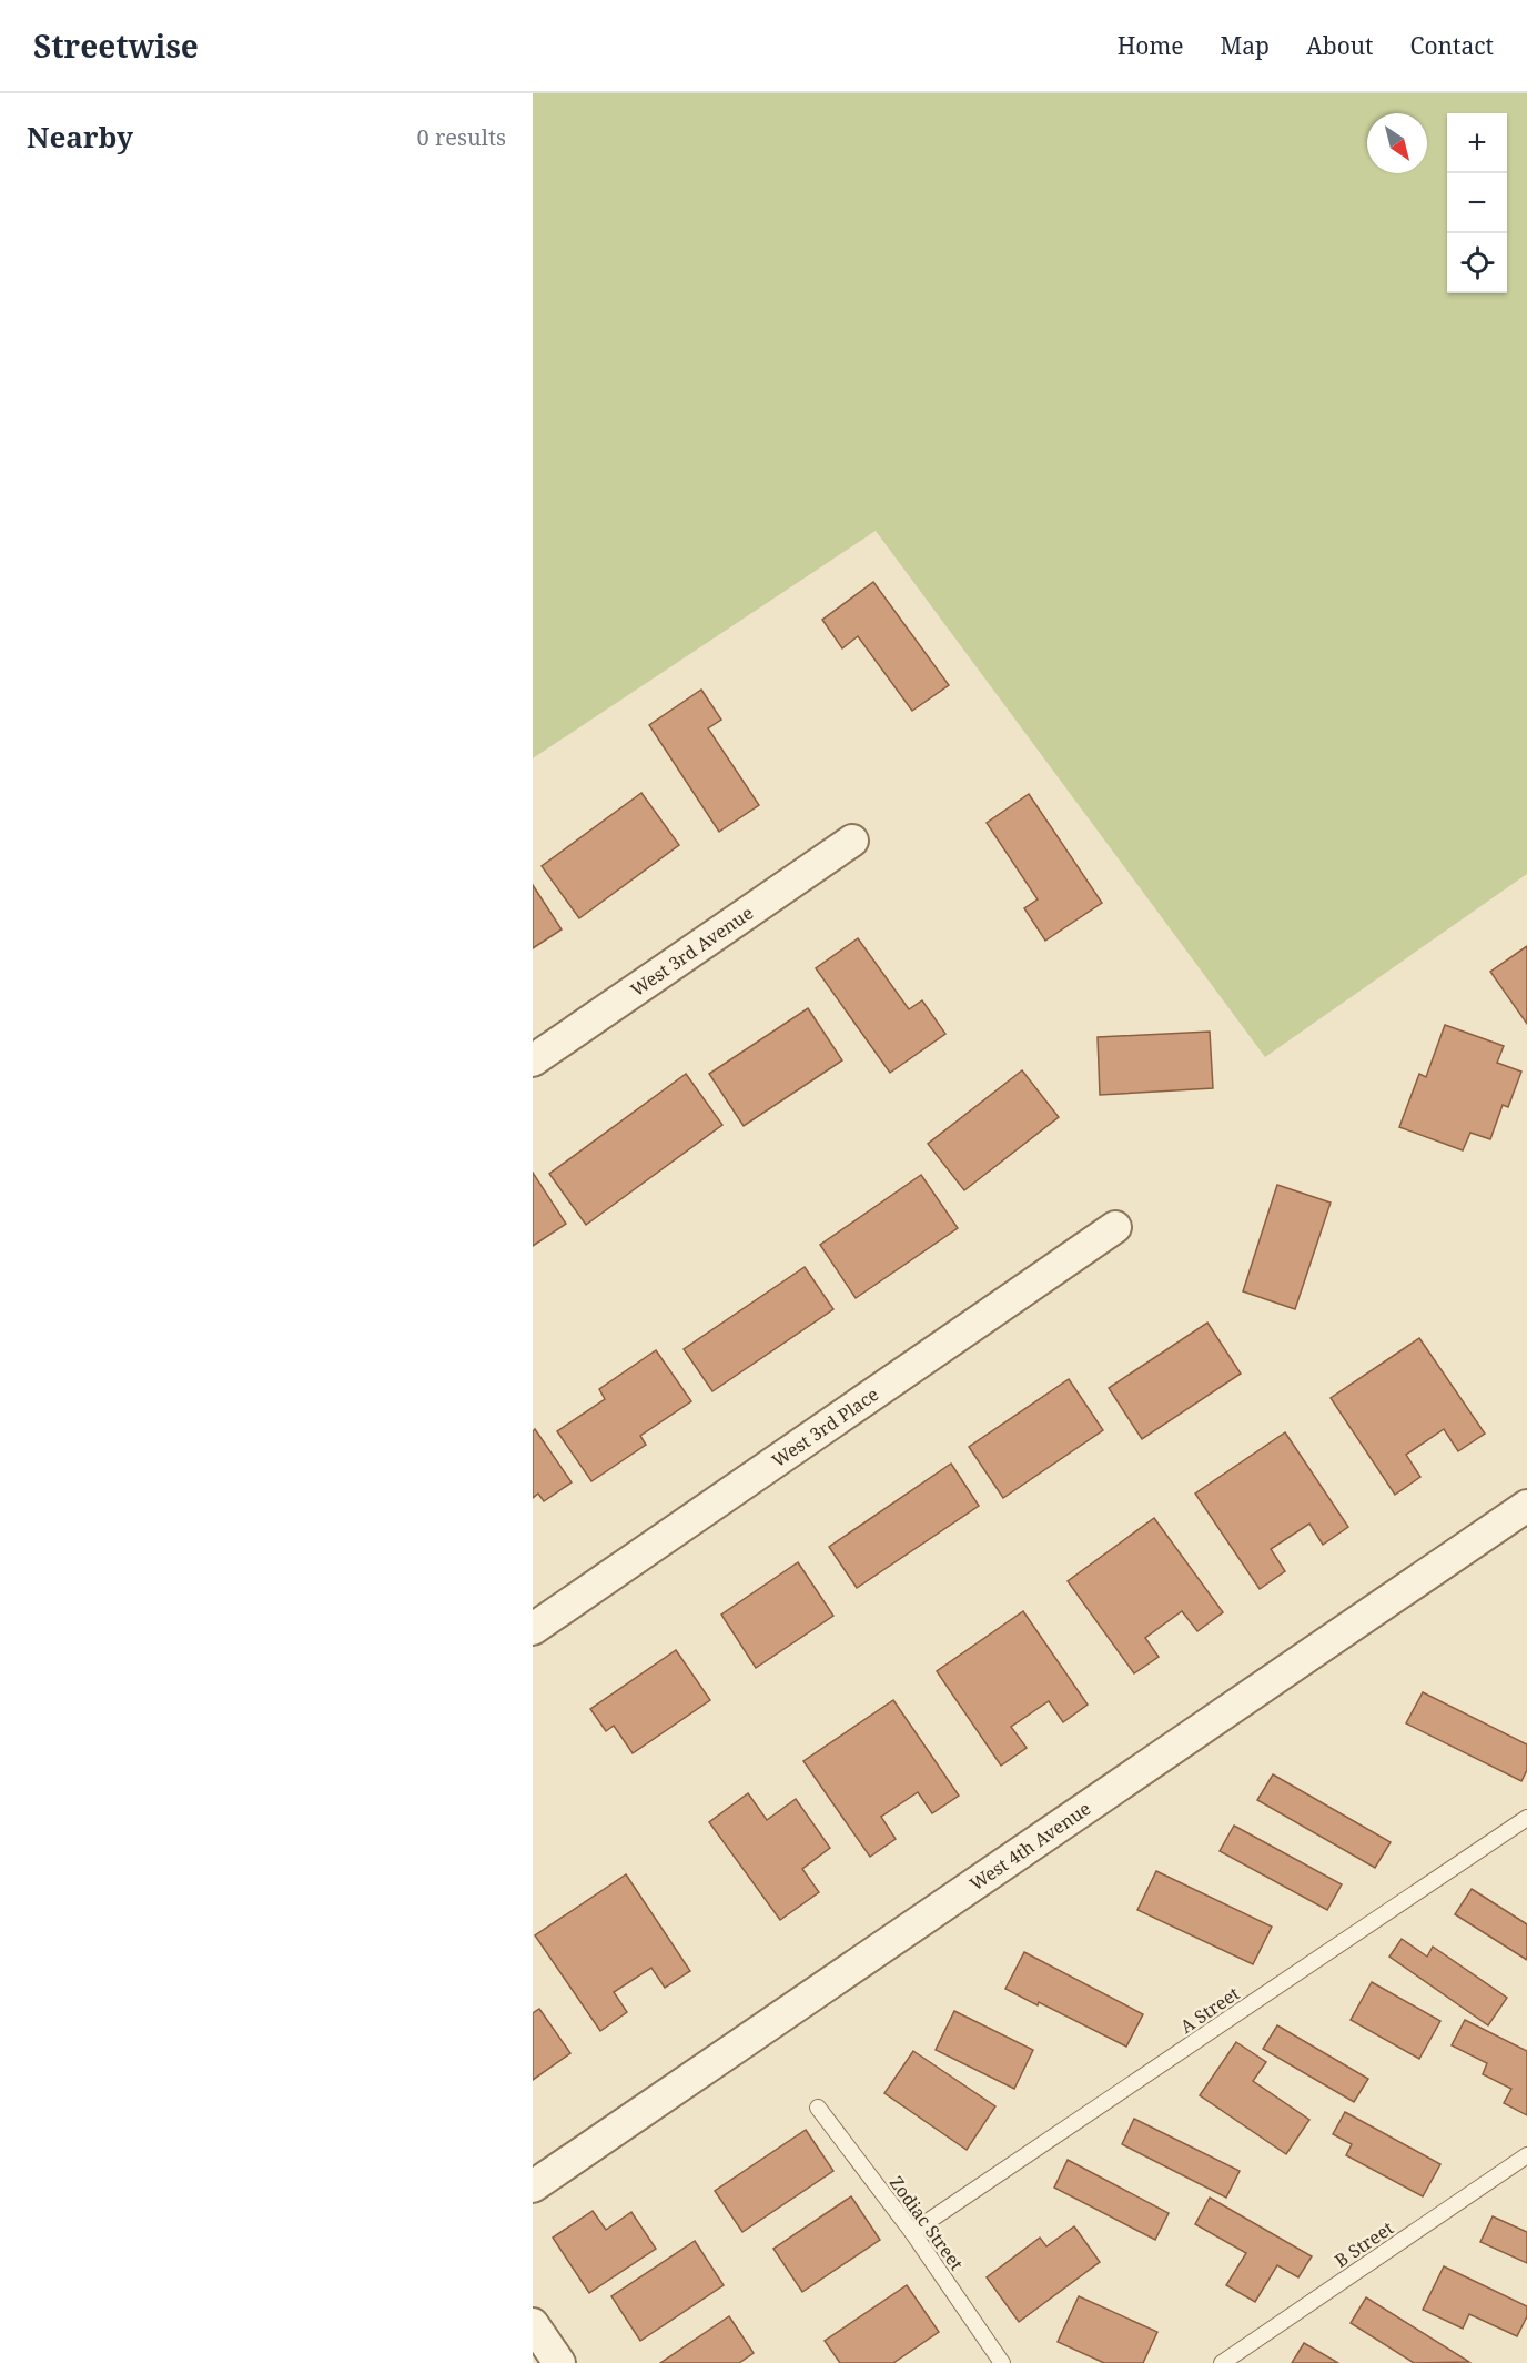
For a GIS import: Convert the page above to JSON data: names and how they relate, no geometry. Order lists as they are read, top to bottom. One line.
{"streets":{"street":["West 3rd Avenue","West 3rd Place","West 4th Avenue"],"lane":["A Street","Zodiac Street","B Street"]},"crossings":[["A Street","Zodiac Street"]],"north":"bottom right","page":{"header":"Streetwise","nav":["Home","Map","About","Contact"],"heading":["Nearby","0 results"],"map_buttons":["+","−"]}}
